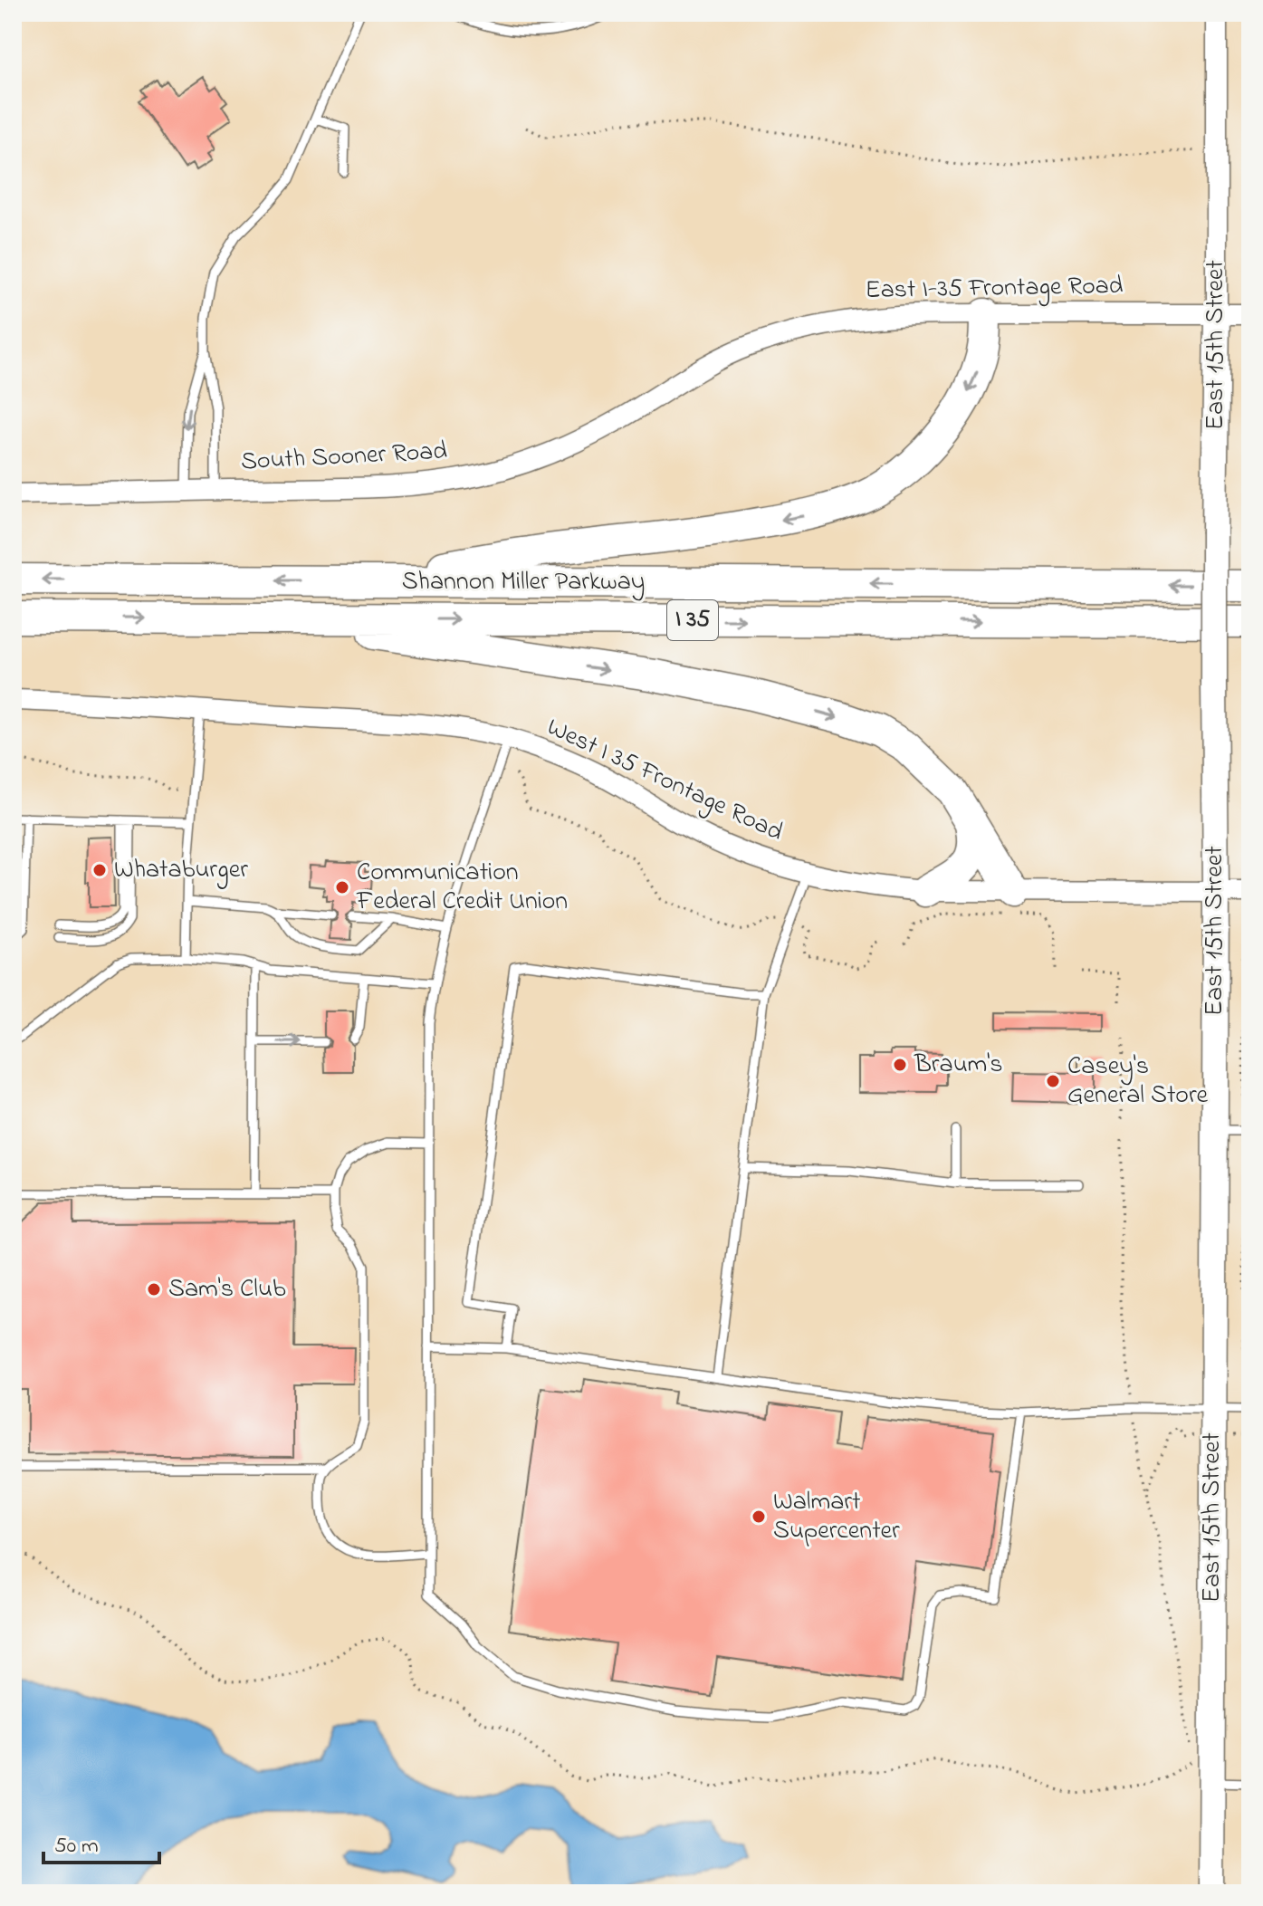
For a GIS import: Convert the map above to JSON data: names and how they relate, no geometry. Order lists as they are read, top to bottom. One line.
{"streets":{"highway":["Shannon Miller Parkway","I 35"],"main road":["East 15th Street"],"street":["East I-35 Frontage Road","South Sooner Road","West I 35 Frontage Road"]},"crossings":[["East I-35 Frontage Road","East 15th Street"],["East I-35 Frontage Road","South Sooner Road"],["East 15th Street","West I 35 Frontage Road"]],"places":["Whataburger","Communication Federal Credit Union","Braum's","Casey's General Store","Sam's Club","Walmart Supercenter"],"scale_bar":"50 m"}
